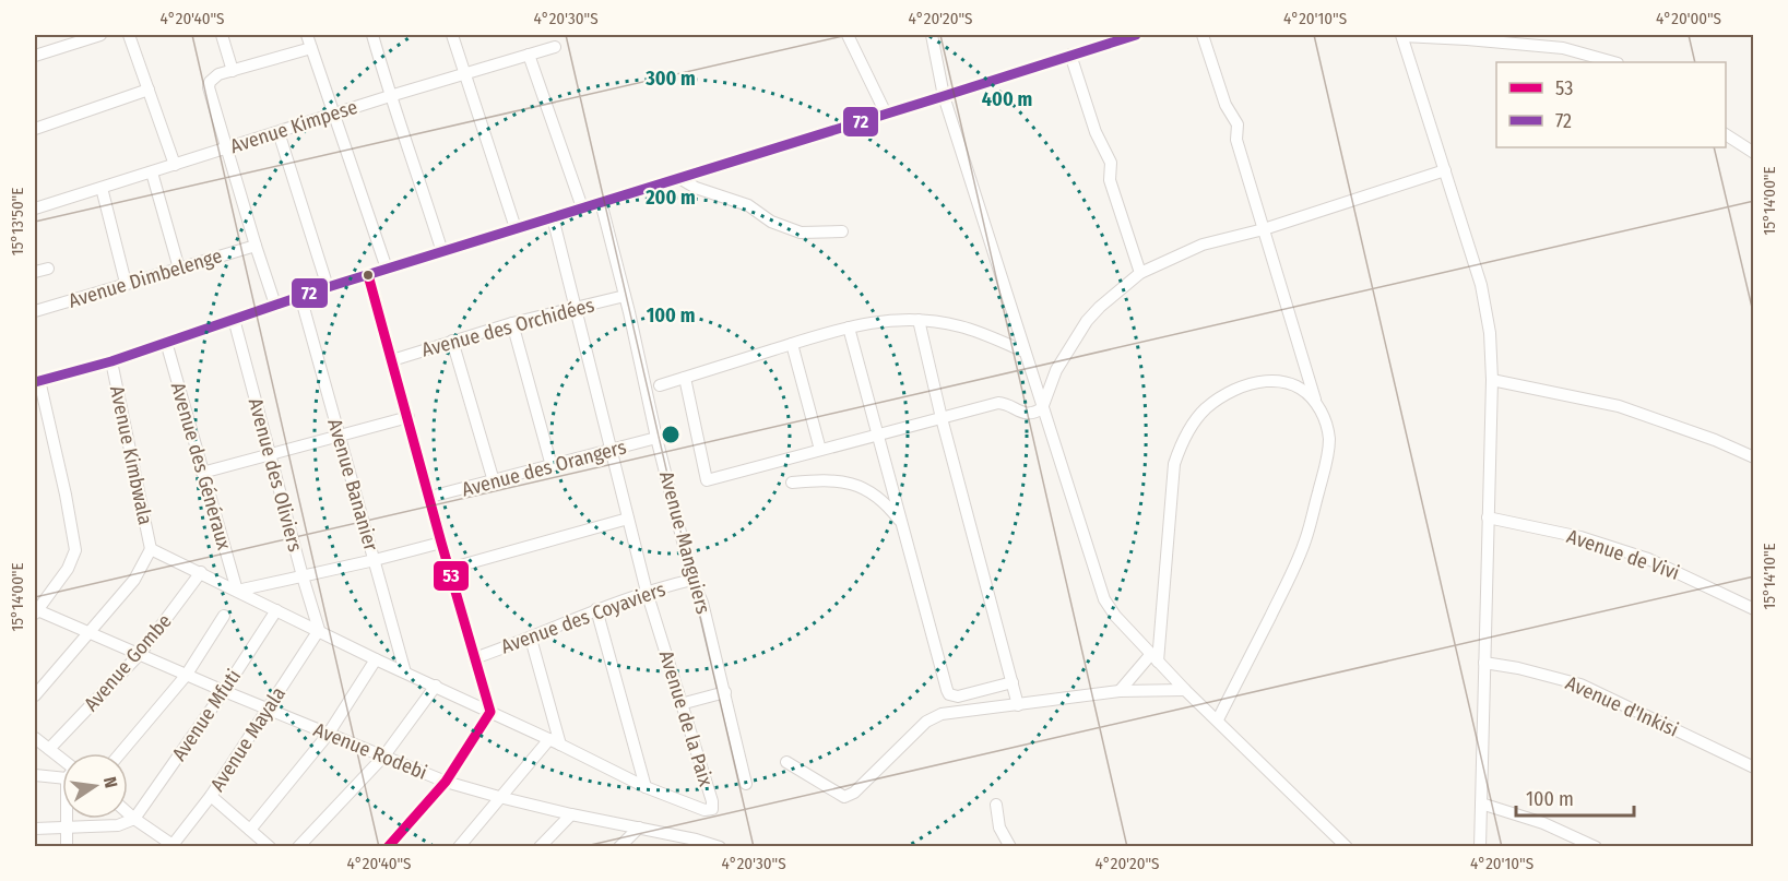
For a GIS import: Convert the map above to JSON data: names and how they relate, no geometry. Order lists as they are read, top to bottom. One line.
{"streets":{"street":["Avenue Kimpese","Avenue Dimbelenge","Avenue des Orchidées","Avenue Kimbwala","Avenue des Généraux","Avenue des Orangers","Avenue des Oliviers","Avenue Bananier","Avenue Manguiers","Avenue de Vivi","Avenue des Coyaviers","Avenue Gombe","Avenue d'Inkisi","Avenue Mfuti","Avenue de la Paix","Avenue Mayala","Avenue Rodebi"]},"crossings":[["Avenue des Orchidées","Avenue Manguiers"],["Avenue des Orchidées","Avenue de la Paix"],["Avenue Kimbwala","Avenue de la Paix"],["Avenue des Généraux","Avenue de la Paix"],["Avenue des Orangers","Avenue Manguiers"],["Avenue des Orangers","Avenue de la Paix"],["Avenue des Oliviers","Avenue de la Paix"],["Avenue des Oliviers","Avenue Mayala"],["Avenue Bananier","Avenue de la Paix"],["Avenue Manguiers","Avenue des Coyaviers"],["Avenue des Coyaviers","Avenue de la Paix"],["Avenue Gombe","Avenue de la Paix"],["Avenue Gombe","Avenue Rodebi"],["Avenue Mfuti","Avenue de la Paix"],["Avenue Mfuti","Avenue Rodebi"],["Avenue de la Paix","Avenue Mayala"],["Avenue Mayala","Avenue Rodebi"]],"lines":["transit line 72","transit line 53"],"legend":["53","72"],"scale_bar":"100 m","north":"right","coordinates":["4°20'40\"S","4°20'30\"S","4°20'20\"S","4°20'10\"S","4°20'00\"S","15°14'00\"E","15°13'50\"E","15°14'10\"E"],"rings":["300 m","400 m","200 m","100 m"]}
